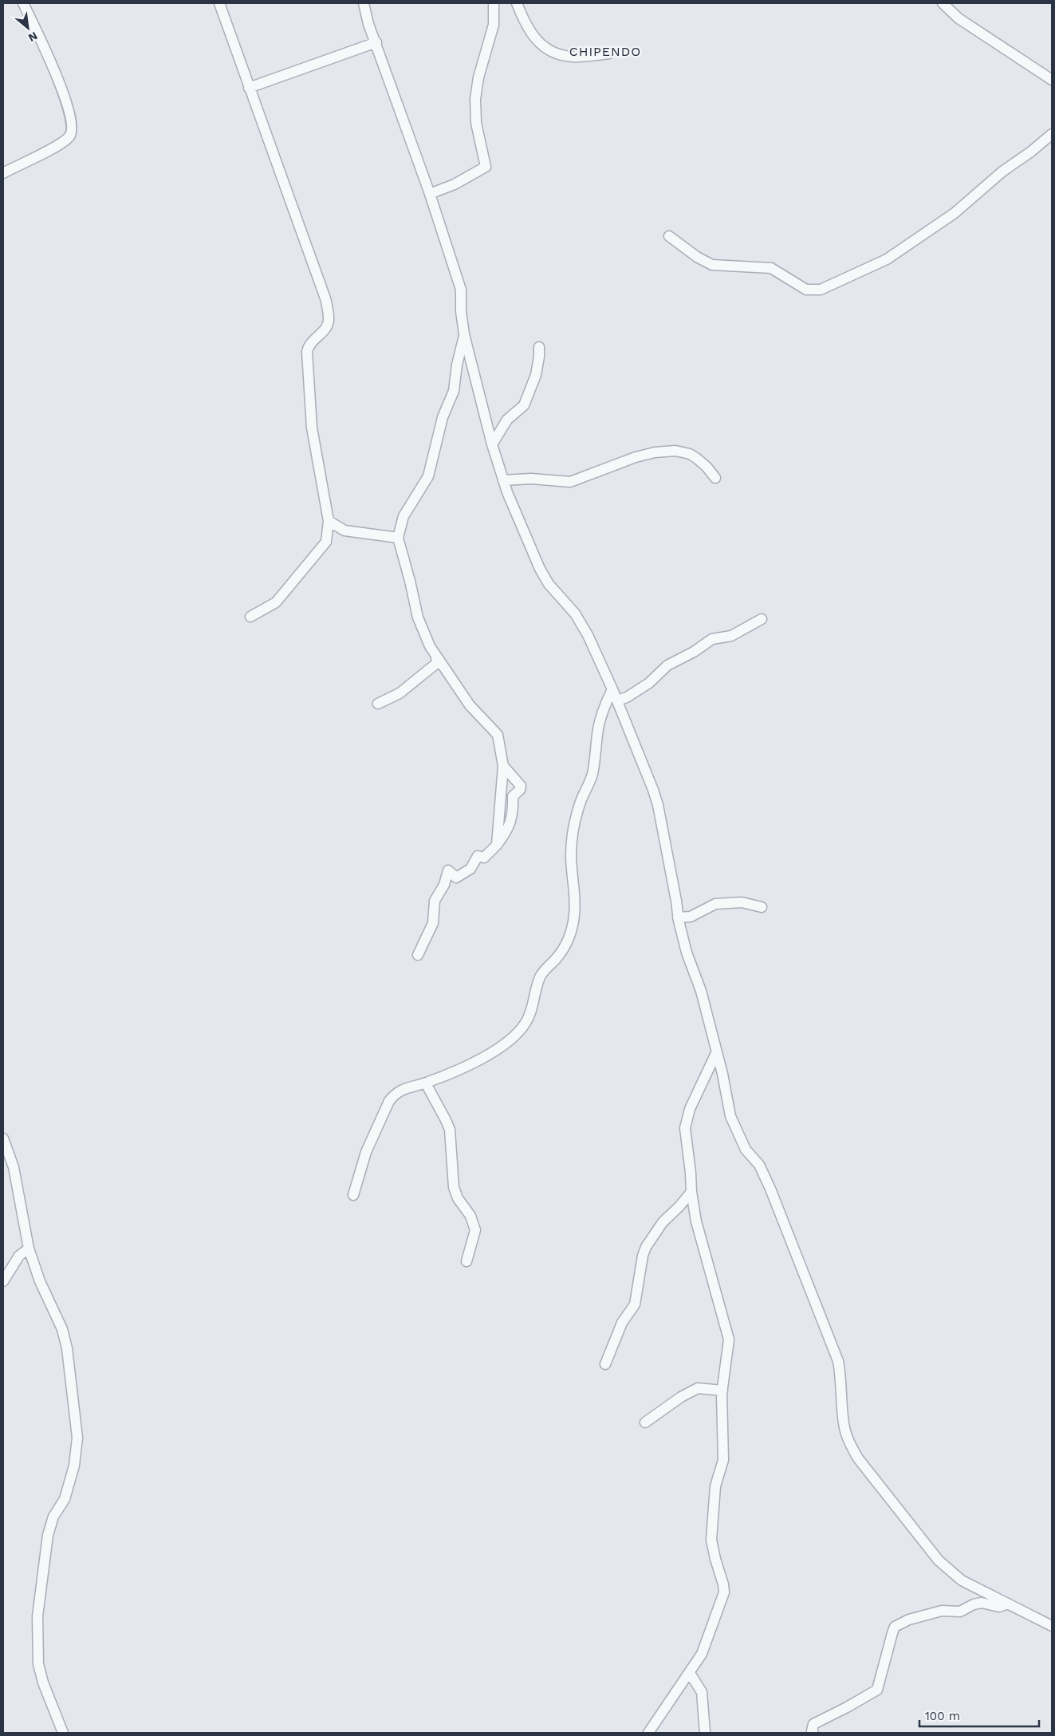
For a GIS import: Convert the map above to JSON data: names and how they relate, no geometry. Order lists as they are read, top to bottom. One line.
{"districts":["CHIPENDO"],"scale_bar":"100 m","north":"bottom right"}
